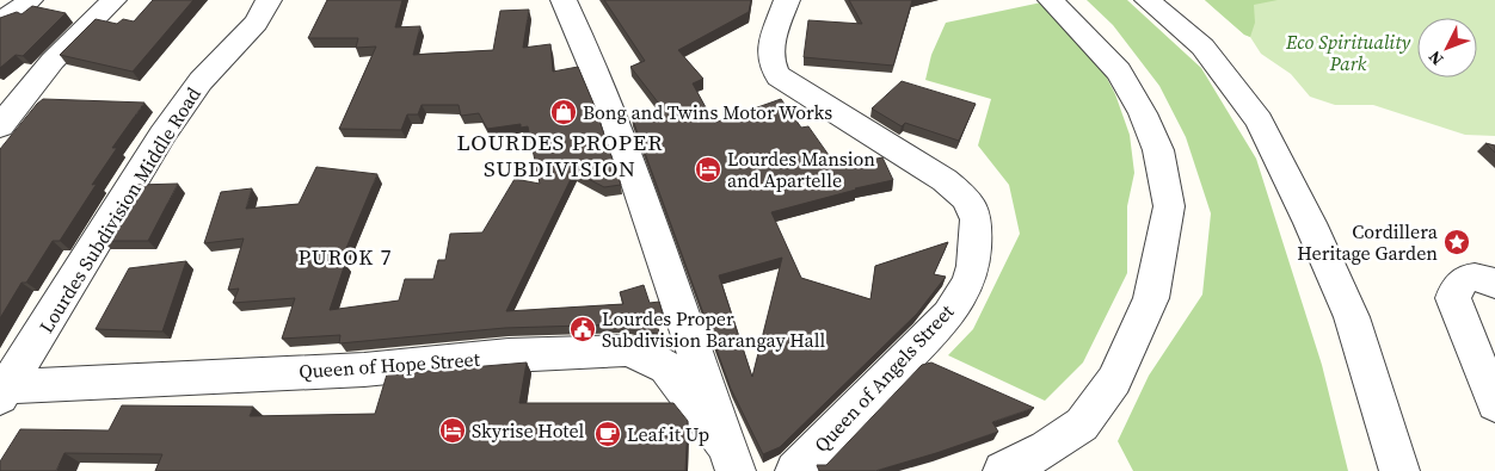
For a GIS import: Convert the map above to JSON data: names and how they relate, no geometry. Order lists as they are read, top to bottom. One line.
{"streets":{"street":["Lourdes Subdivision Middle Road","Queen of Hope Street","Queen of Angels Street"]},"crossings":[["Lourdes Subdivision Middle Road","Queen of Hope Street"]],"districts":["LOURDES PROPER SUBDIVISION","PUROK 7"],"parks":["Eco Spirituality Park"],"places":{"shop":["Bong and Twins Motor Works"],"hotel":["Lourdes Mansion and Apartelle","Skyrise Hotel"],"place":["Cordillera Heritage Garden"],"public building":["Lourdes Proper Subdivision Barangay Hall"],"cafe":["Leaf it Up"]},"north":"bottom left"}
